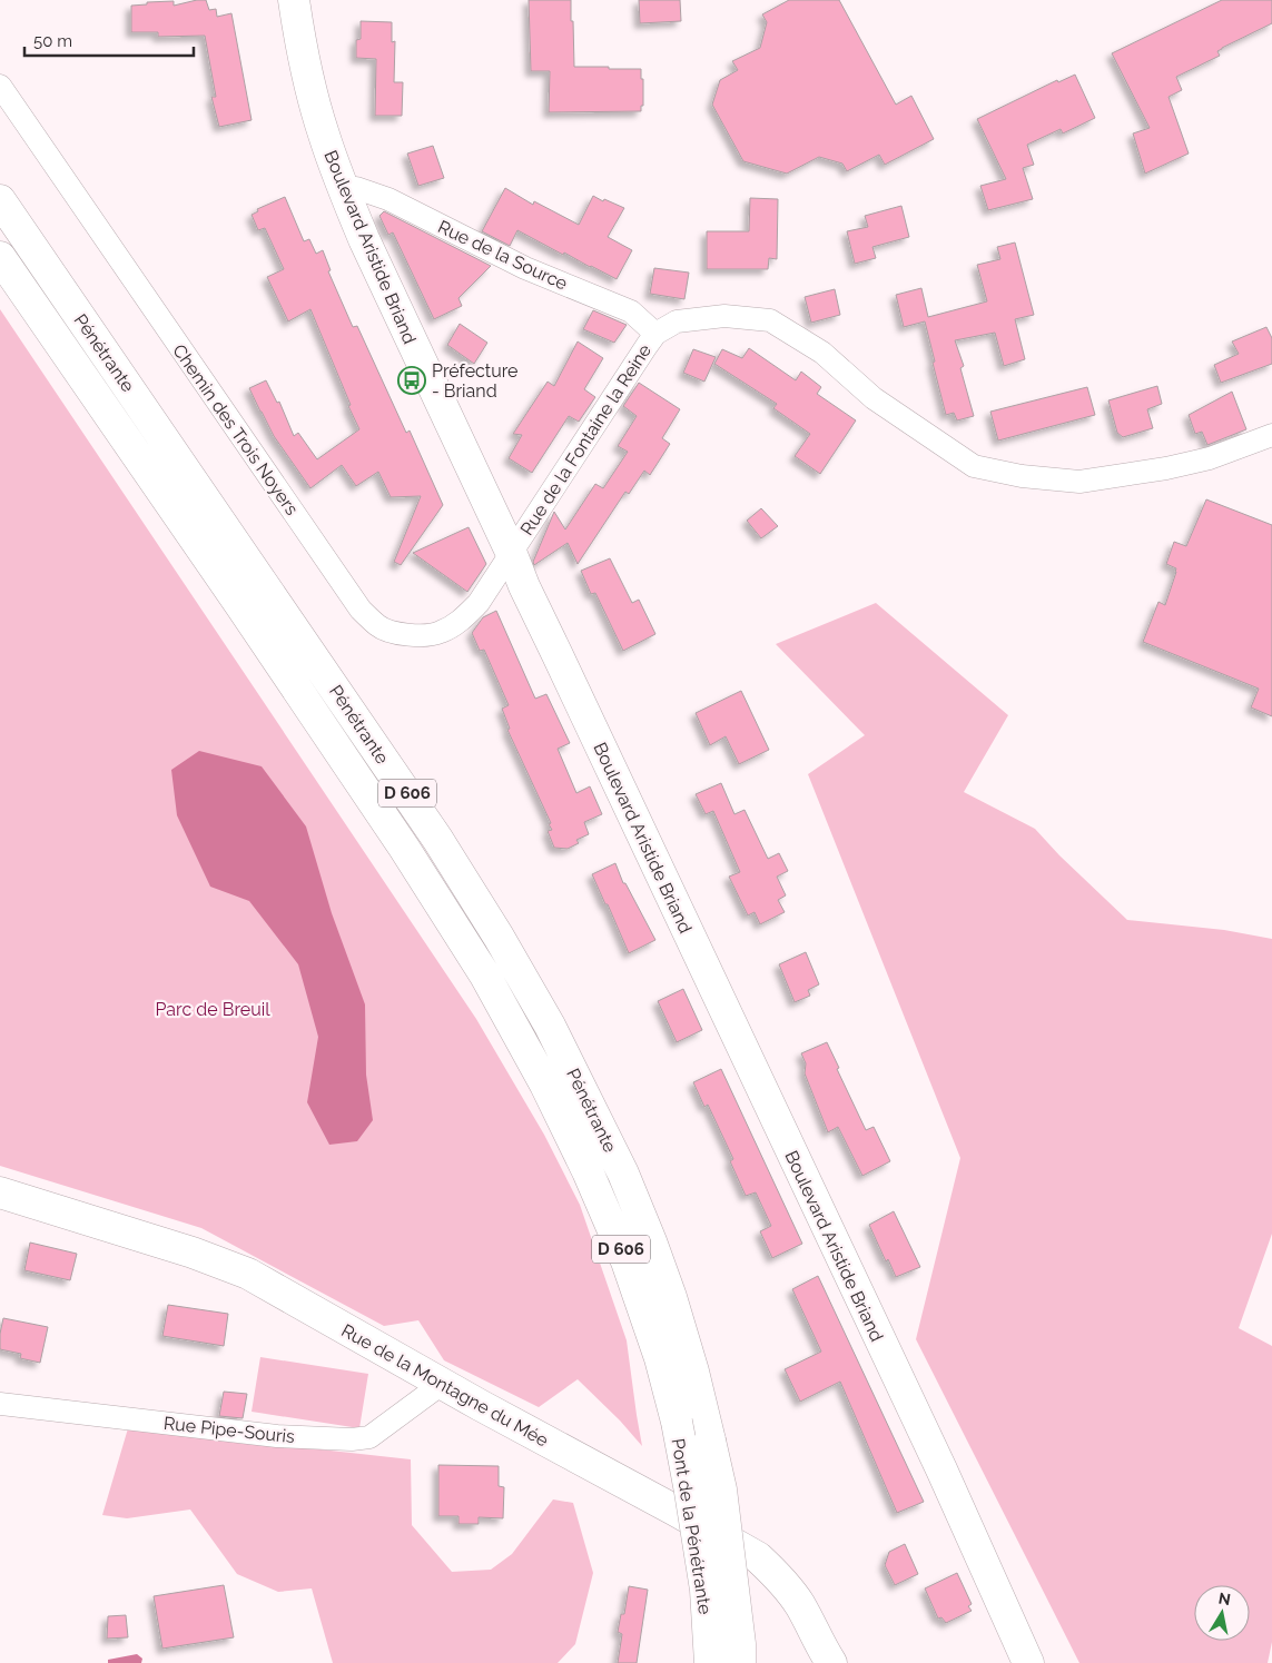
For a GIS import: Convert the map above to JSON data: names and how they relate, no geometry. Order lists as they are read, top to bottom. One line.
{"streets":{"main road":["Boulevard Aristide Briand","Pénétrante","D 606","Rue de la Montagne du Mée","Pont de la Pénétrante"],"street":["Rue de la Source","Chemin des Trois Noyers","Rue de la Fontaine la Reine","Rue Pipe-Souris"]},"crossings":[["Boulevard Aristide Briand","Rue de la Source"],["Boulevard Aristide Briand","Chemin des Trois Noyers"],["Boulevard Aristide Briand","Rue de la Fontaine la Reine"],["Rue de la Source","Rue de la Fontaine la Reine"],["Pénétrante","Pont de la Pénétrante"],["Chemin des Trois Noyers","Rue de la Fontaine la Reine"],["Rue de la Montagne du Mée","Rue Pipe-Souris"]],"parks":["Parc de Breuil"],"places":{"bus stop":["Préfecture - Briand"]},"scale_bar":"50 m","north":"top"}
